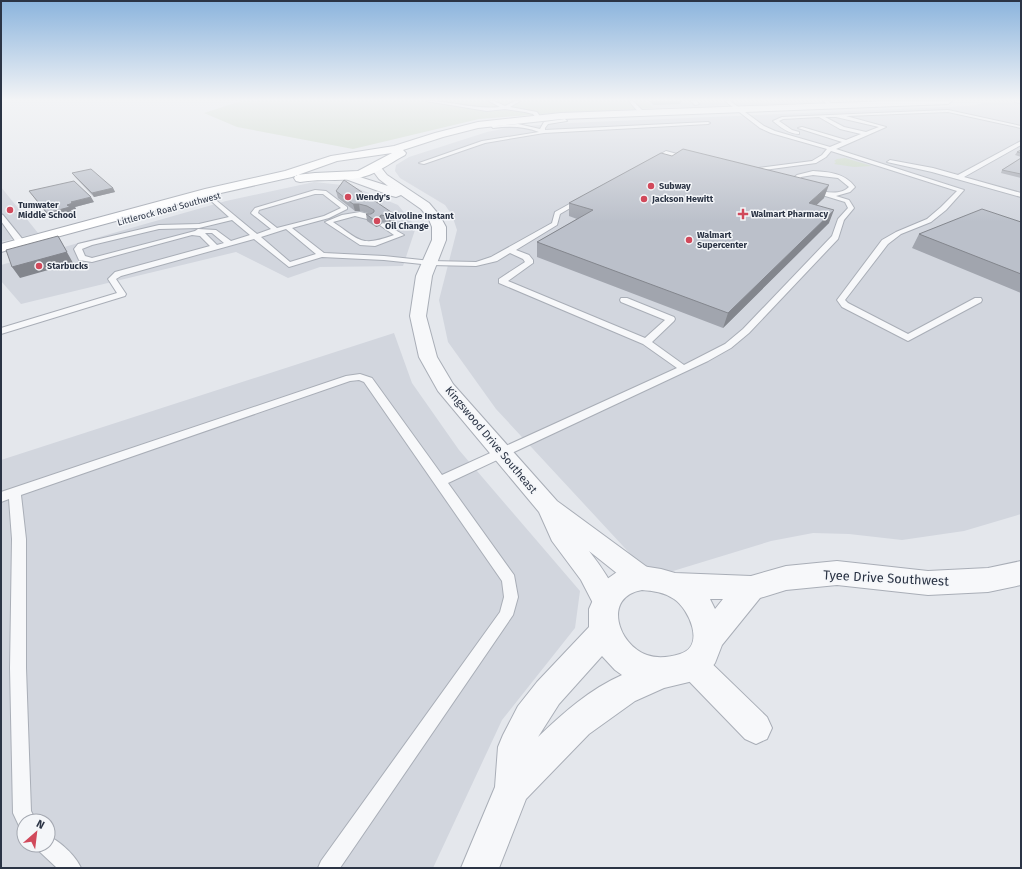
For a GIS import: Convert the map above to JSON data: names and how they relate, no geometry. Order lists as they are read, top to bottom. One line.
{"streets":{"main road":["Littlerock Road Southwest"],"street":["Kingswood Drive Southeast","Tyee Drive Southwest"]},"crossings":[["Littlerock Road Southwest","Kingswood Drive Southeast"],["Kingswood Drive Southeast","Tyee Drive Southwest"]],"places":{"other":["Subway","Wendy's","Jackson Hewitt","Tumwater Middle School","Valvoline Instant Oil Change","Walmart Supercenter","Starbucks"],"health":["Walmart Pharmacy"]},"north":"top right"}
